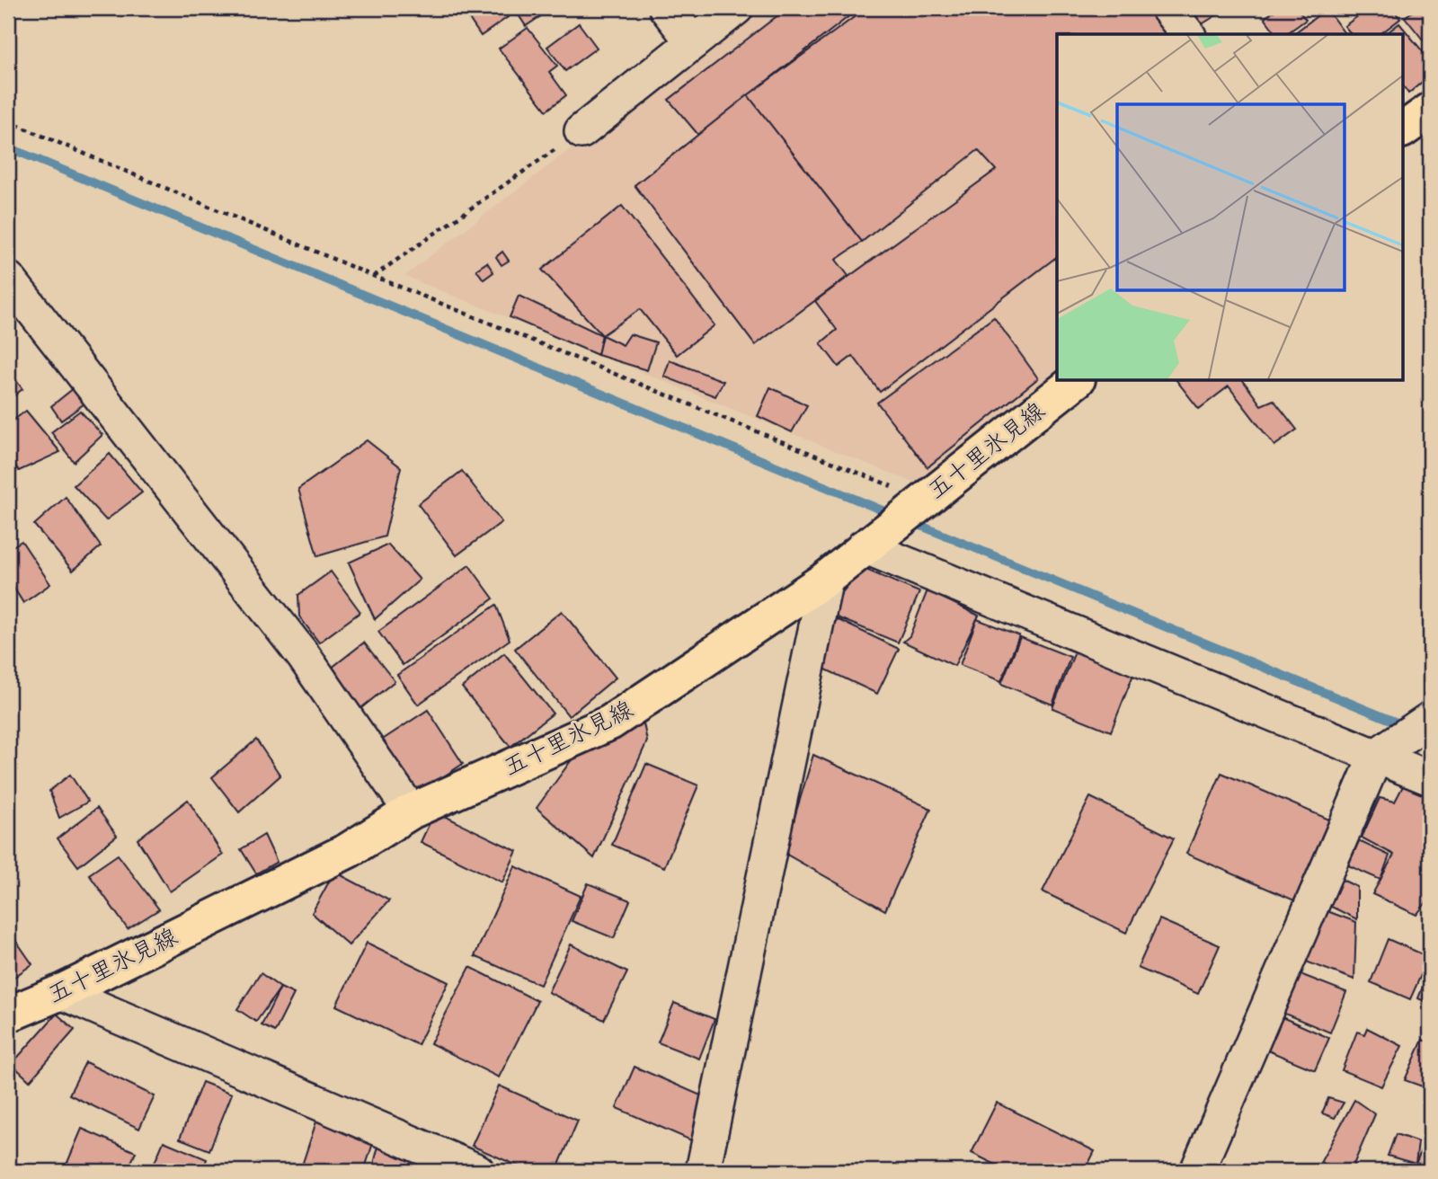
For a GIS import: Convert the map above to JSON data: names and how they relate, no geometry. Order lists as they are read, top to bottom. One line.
{"streets":{"main road":["五十里氷見線"]}}
